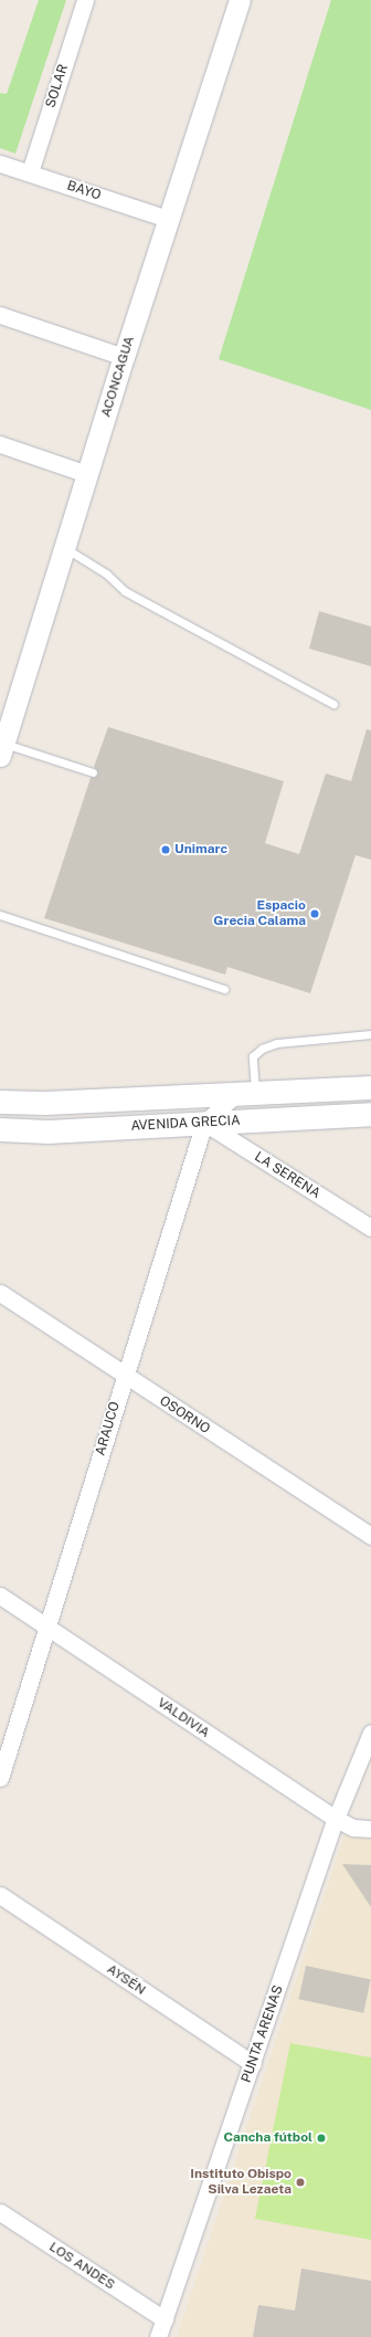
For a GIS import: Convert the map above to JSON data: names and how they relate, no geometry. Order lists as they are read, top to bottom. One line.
{"streets":{"main road":["AVENIDA GRECIA"],"street":["SOLAR","BAYO","ACONCAGUA","LA SERENA","OSORNO","ARAUCO","VALDIVIA","AYSÉN","PUNTA ARENAS","LOS ANDES"]},"crossings":[["SOLAR","BAYO"],["BAYO","ACONCAGUA"],["AVENIDA GRECIA","LA SERENA"],["AVENIDA GRECIA","ARAUCO"],["LA SERENA","ARAUCO"],["OSORNO","ARAUCO"],["ARAUCO","VALDIVIA"],["VALDIVIA","PUNTA ARENAS"],["AYSÉN","PUNTA ARENAS"],["PUNTA ARENAS","LOS ANDES"]],"places":["Unimarc","Espacio Grecia Calama","Cancha fútbol","Instituto Obispo Silva Lezaeta"]}
